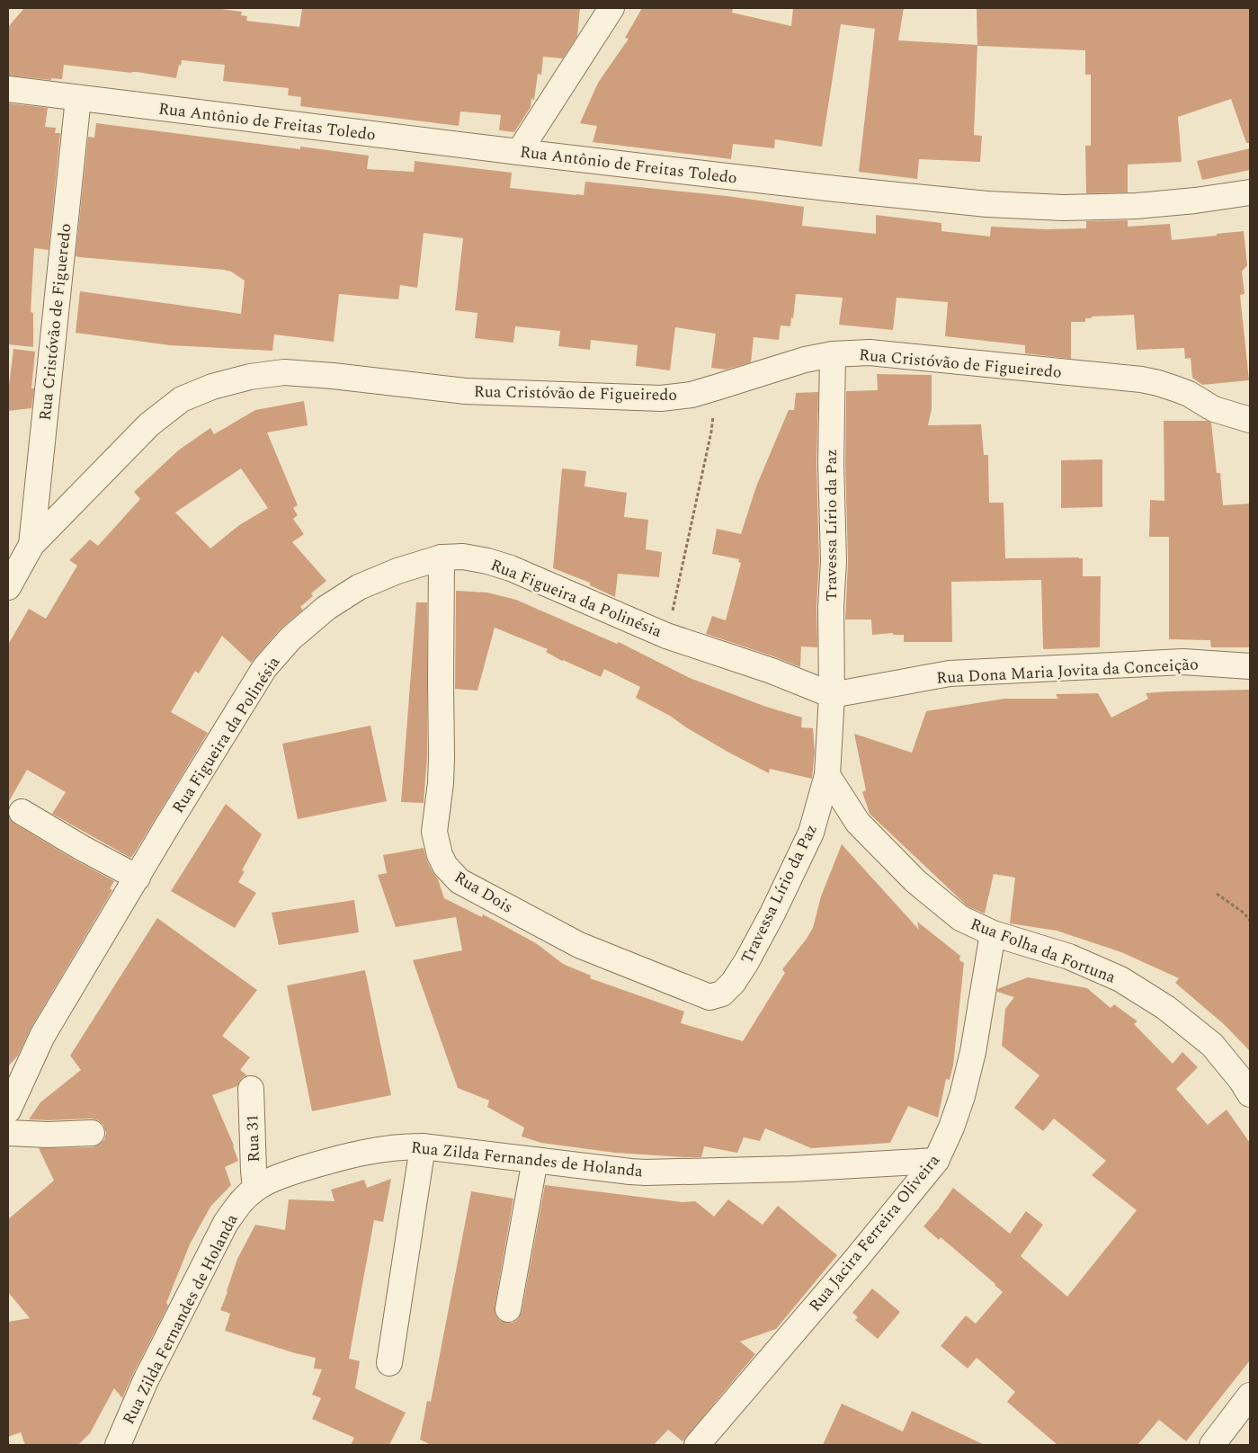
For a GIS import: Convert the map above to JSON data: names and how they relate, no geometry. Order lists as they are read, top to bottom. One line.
{"streets":{"street":["Rua Antônio de Freitas Toledo","Rua Cristóvão de Figueredo","Rua Cristóvão de Figueiredo","Travessa Lírio da Paz","Rua Figueira da Polinésia","Rua Dona Maria Jovita da Conceição","Rua Dois","Rua Folha da Fortuna","Rua 31","Rua Zilda Fernandes de Holanda","Rua Jacira Ferreira Oliveira"]},"crossings":[["Rua Antônio de Freitas Toledo","Rua Cristóvão de Figueredo"],["Rua Cristóvão de Figueredo","Rua Cristóvão de Figueiredo"],["Rua Cristóvão de Figueiredo","Travessa Lírio da Paz"],["Travessa Lírio da Paz","Rua Figueira da Polinésia"],["Travessa Lírio da Paz","Rua Dona Maria Jovita da Conceição"],["Travessa Lírio da Paz","Rua Dois"],["Travessa Lírio da Paz","Rua Folha da Fortuna"],["Rua Figueira da Polinésia","Rua Dona Maria Jovita da Conceição"],["Rua Figueira da Polinésia","Rua Dois"],["Rua Folha da Fortuna","Rua Jacira Ferreira Oliveira"],["Rua 31","Rua Zilda Fernandes de Holanda"],["Rua Zilda Fernandes de Holanda","Rua Jacira Ferreira Oliveira"]]}
